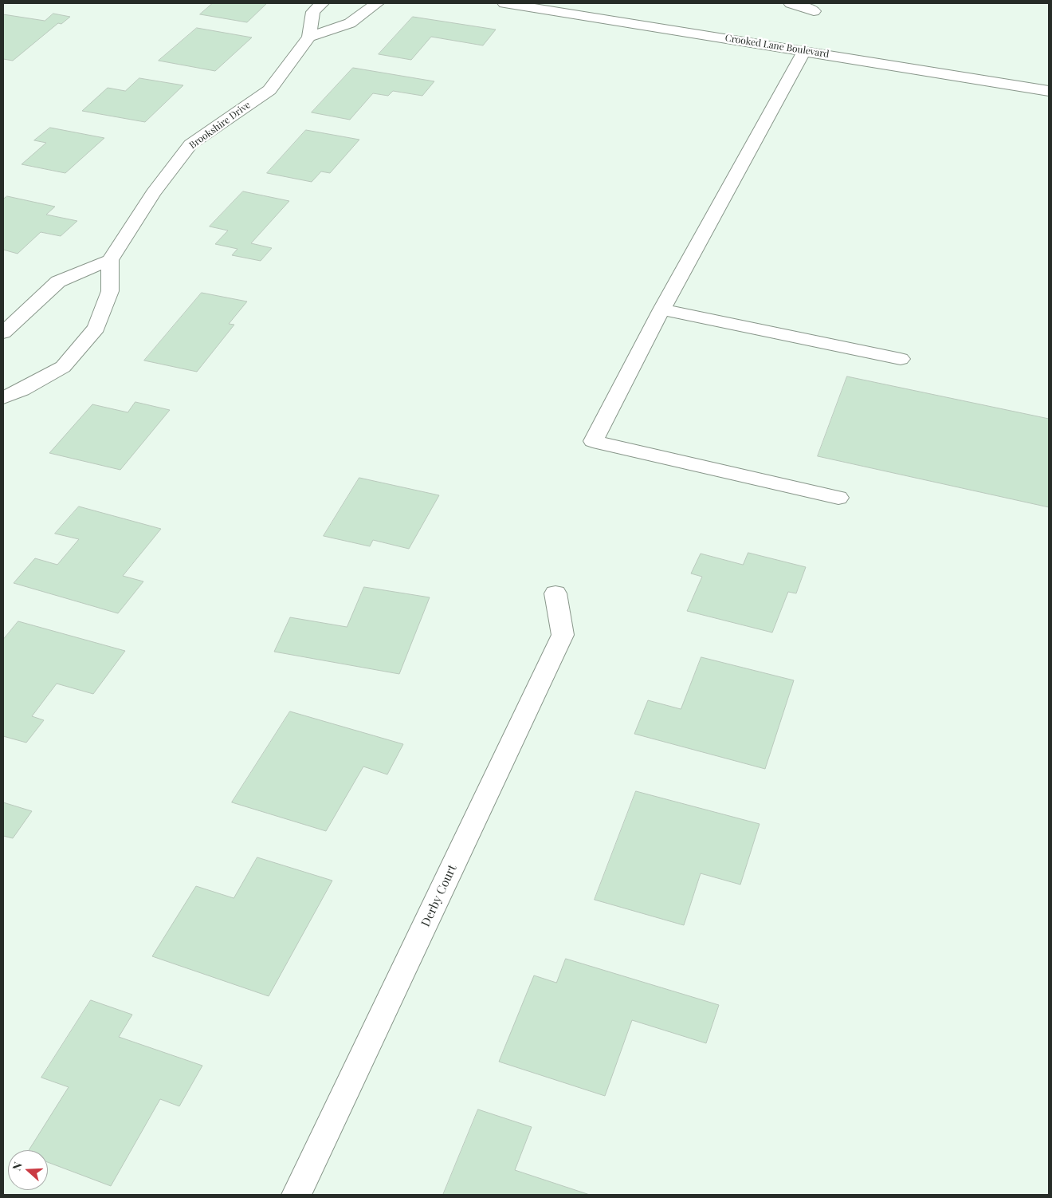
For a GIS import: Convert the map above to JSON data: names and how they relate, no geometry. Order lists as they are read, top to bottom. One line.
{"streets":{"street":["Crooked Lane Boulevard","Brookshire Drive","Derby Court"]},"north":"left"}
